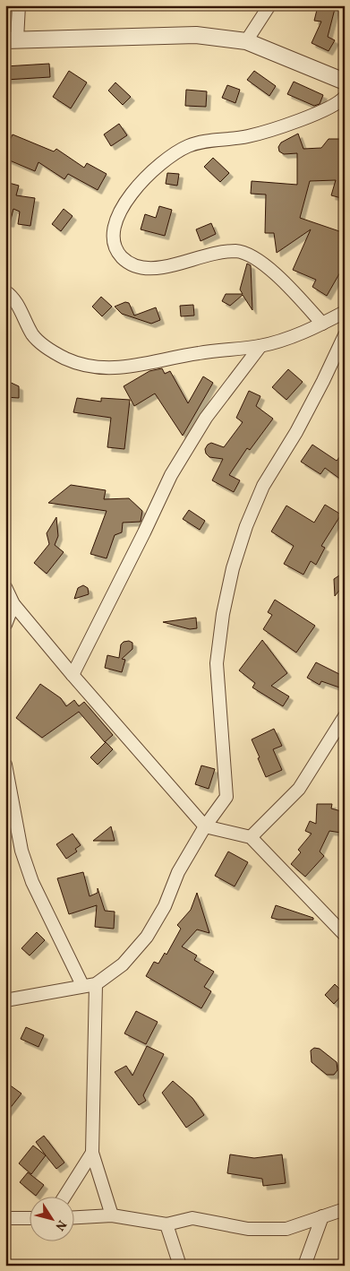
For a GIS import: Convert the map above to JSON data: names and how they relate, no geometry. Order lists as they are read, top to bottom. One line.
{"north":"bottom right"}
